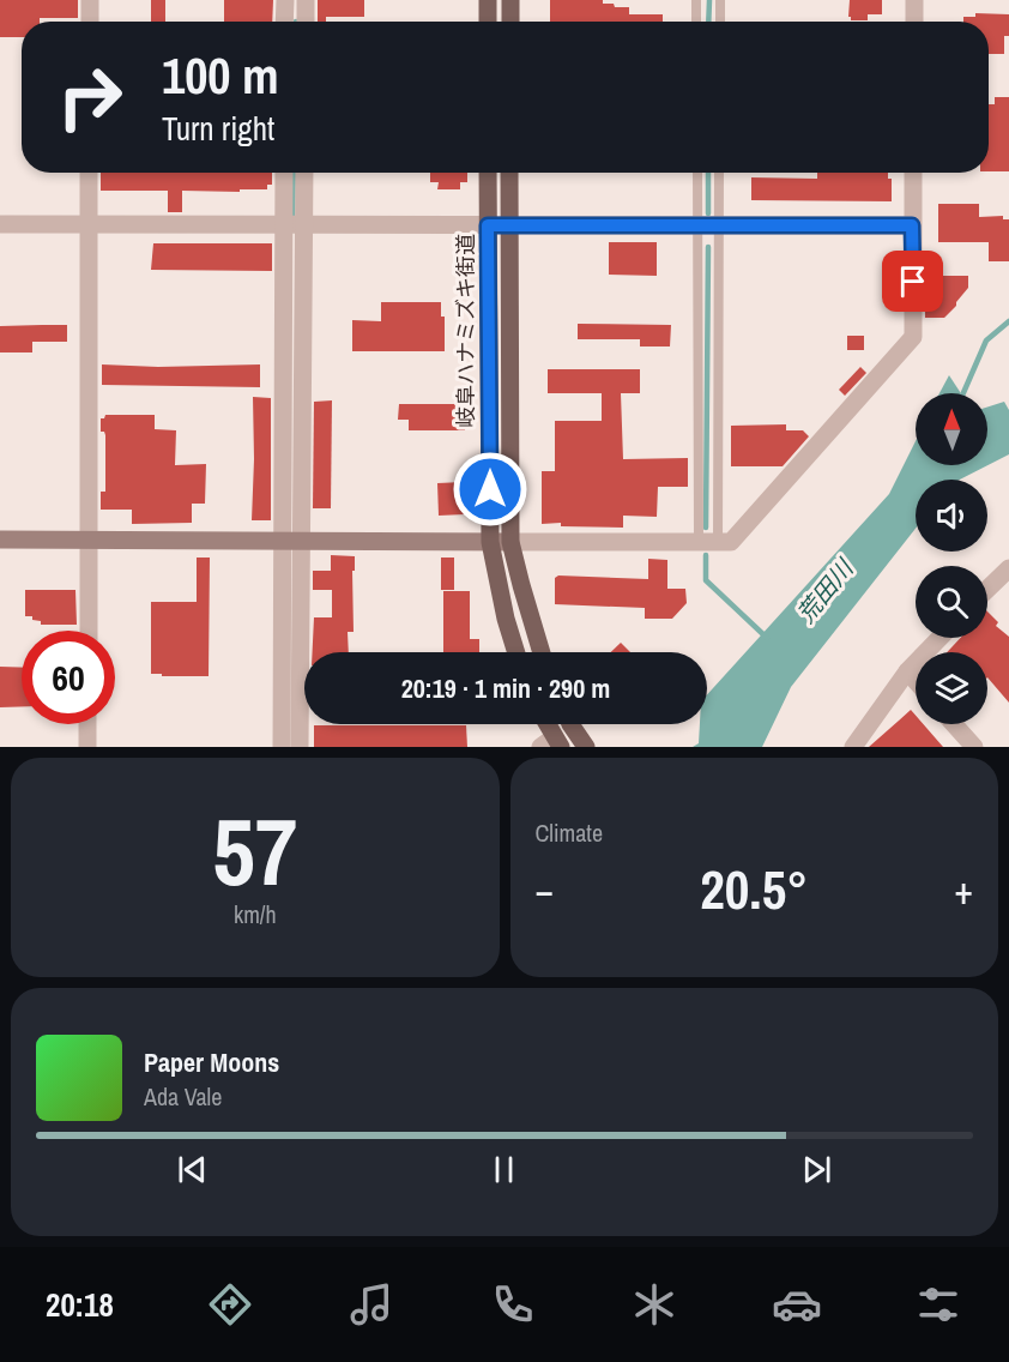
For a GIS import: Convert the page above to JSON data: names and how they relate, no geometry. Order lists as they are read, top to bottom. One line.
{"streets":{"main road":["岐阜ハナミズキ街道"]},"water":["荒田川"],"north":"top","page":{"turn":["100 m","Turn right"],"limit":"60","trip":"20:19 · 1 min · 290 m","tile":[["57","km/h"],"Climate"],"heat":["−","20.5°","+"],"song":["Paper Moons","Ada Vale"],"tabs":"20:18"}}
